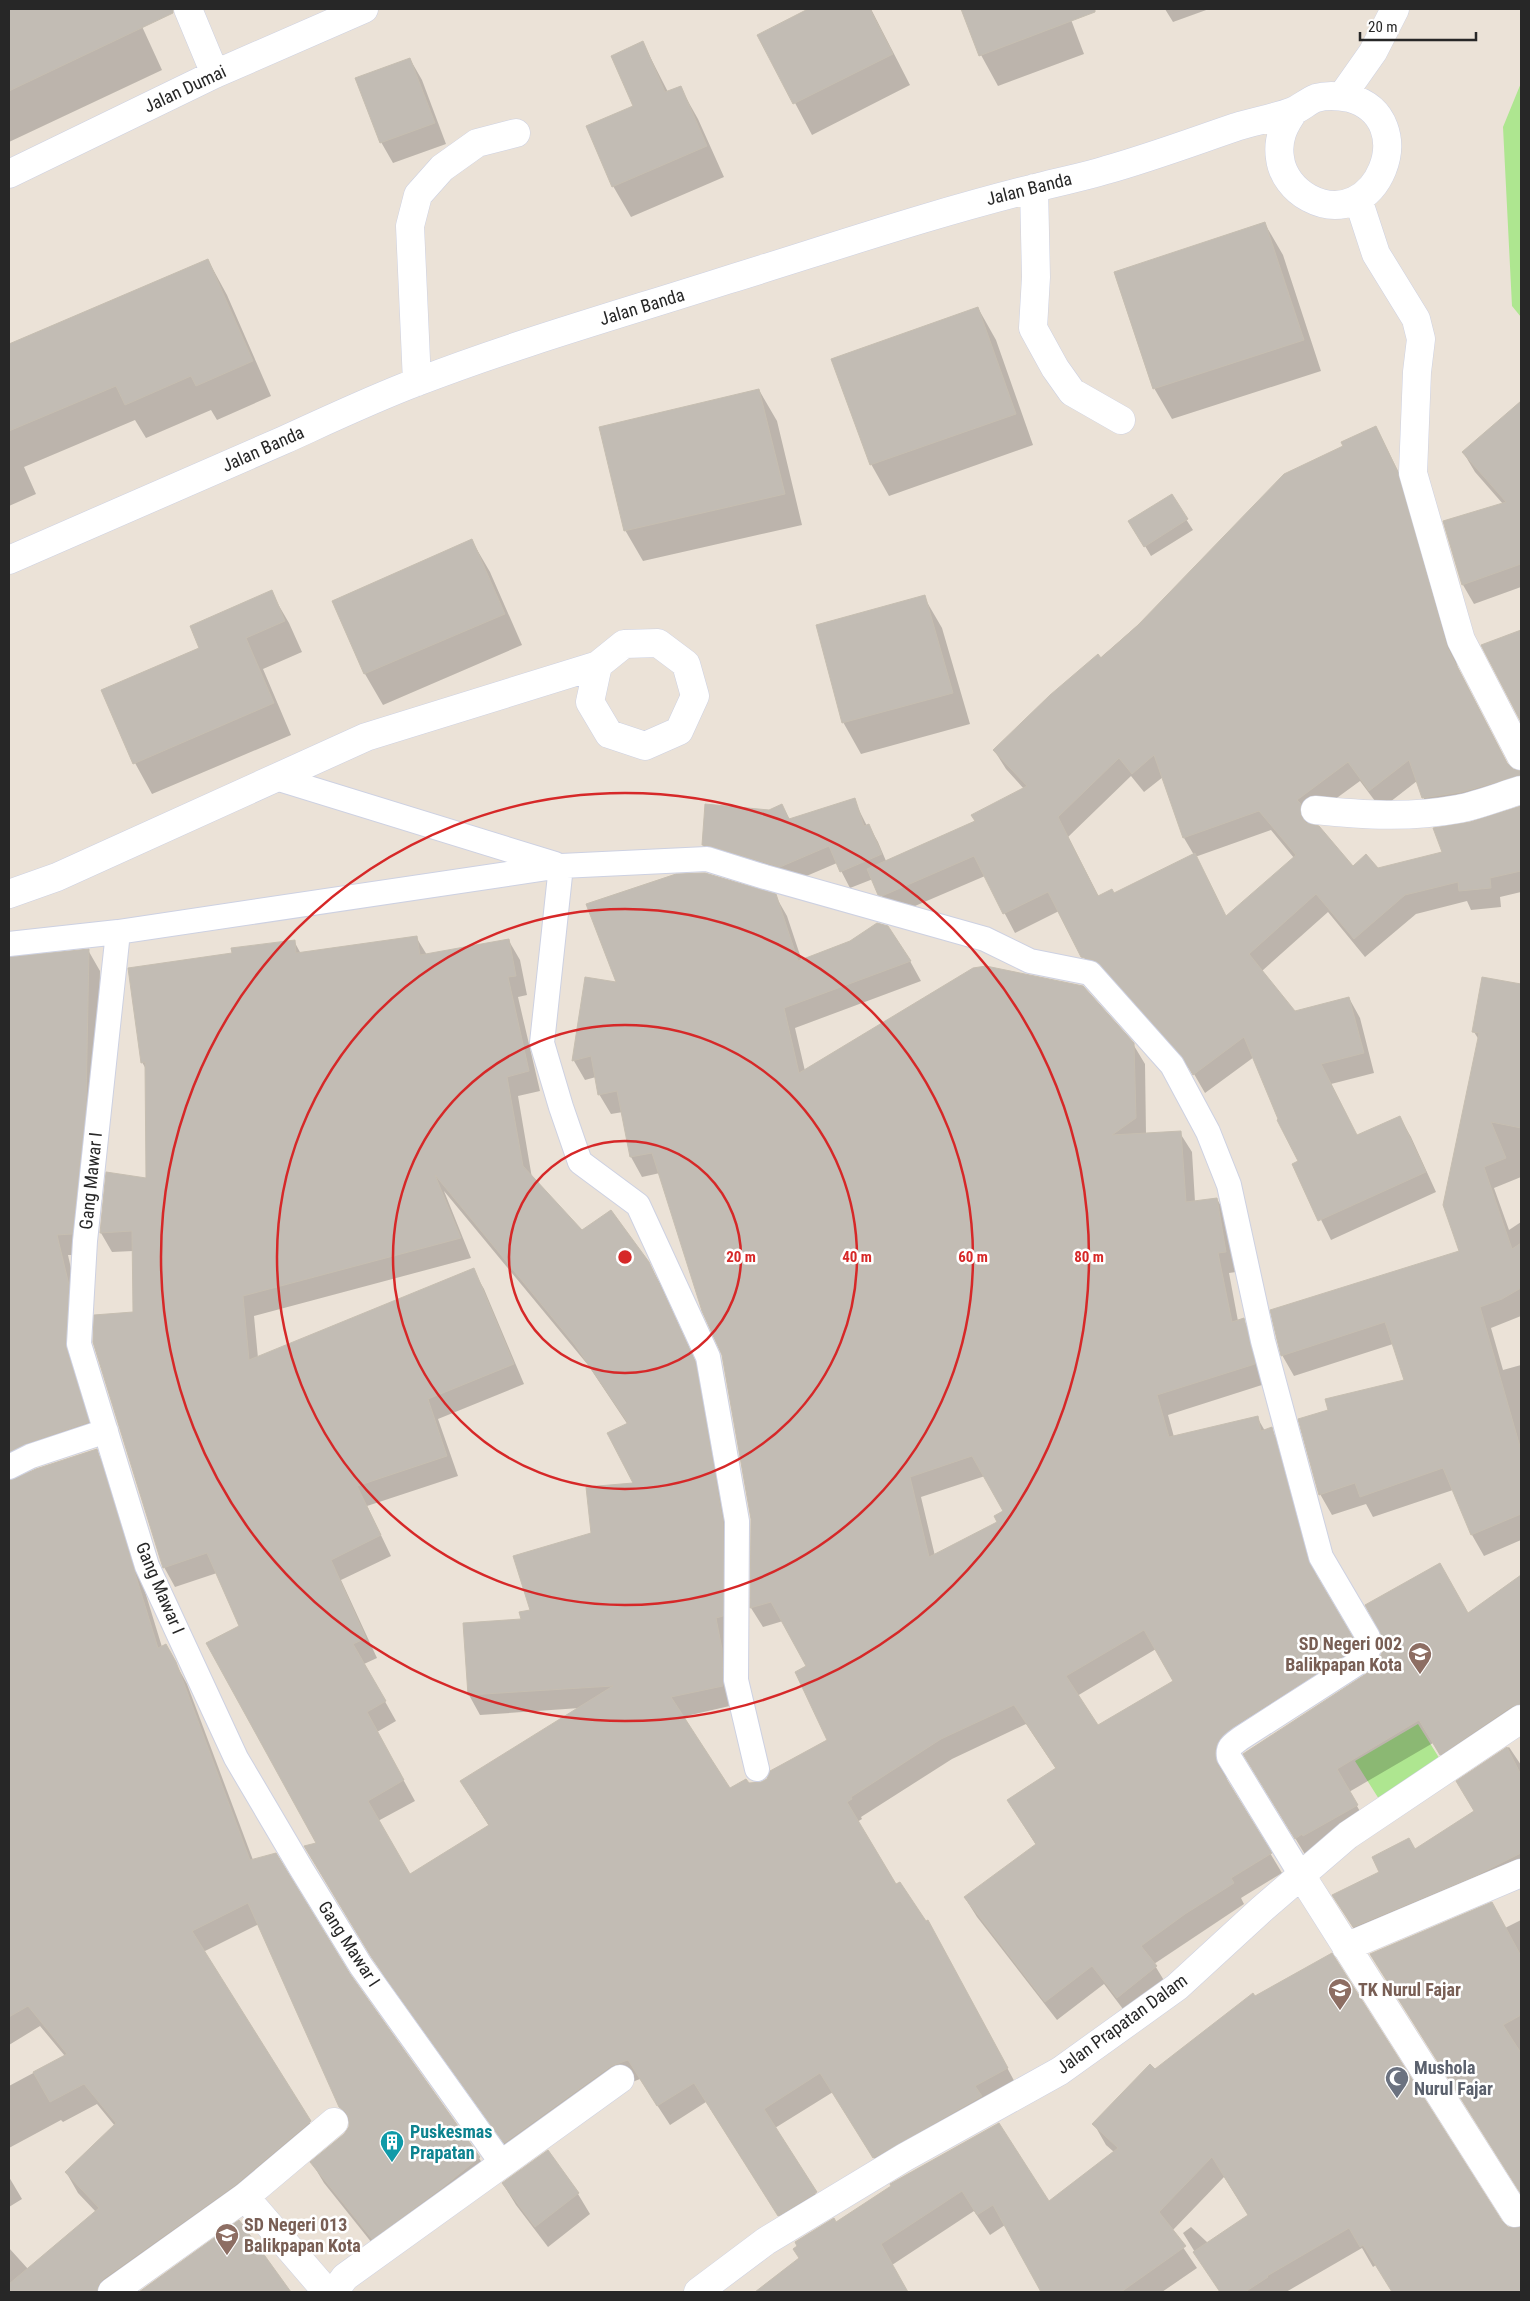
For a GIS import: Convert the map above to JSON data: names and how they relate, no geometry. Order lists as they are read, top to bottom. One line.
{"streets":{"street":["Jalan Dumai","Jalan Banda","Jalan Prapatan Dalam"],"lane":["Gang Mawar I"]},"places":{"school or university":["SD Negeri 002 Balikpapan Kota","TK Nurul Fajar","SD Negeri 013 Balikpapan Kota"],"mosque":["Mushola Nurul Fajar"],"building":["Puskesmas Prapatan"]},"scale_bar":"20 m","rings":["20 m","40 m","60 m","80 m"]}
